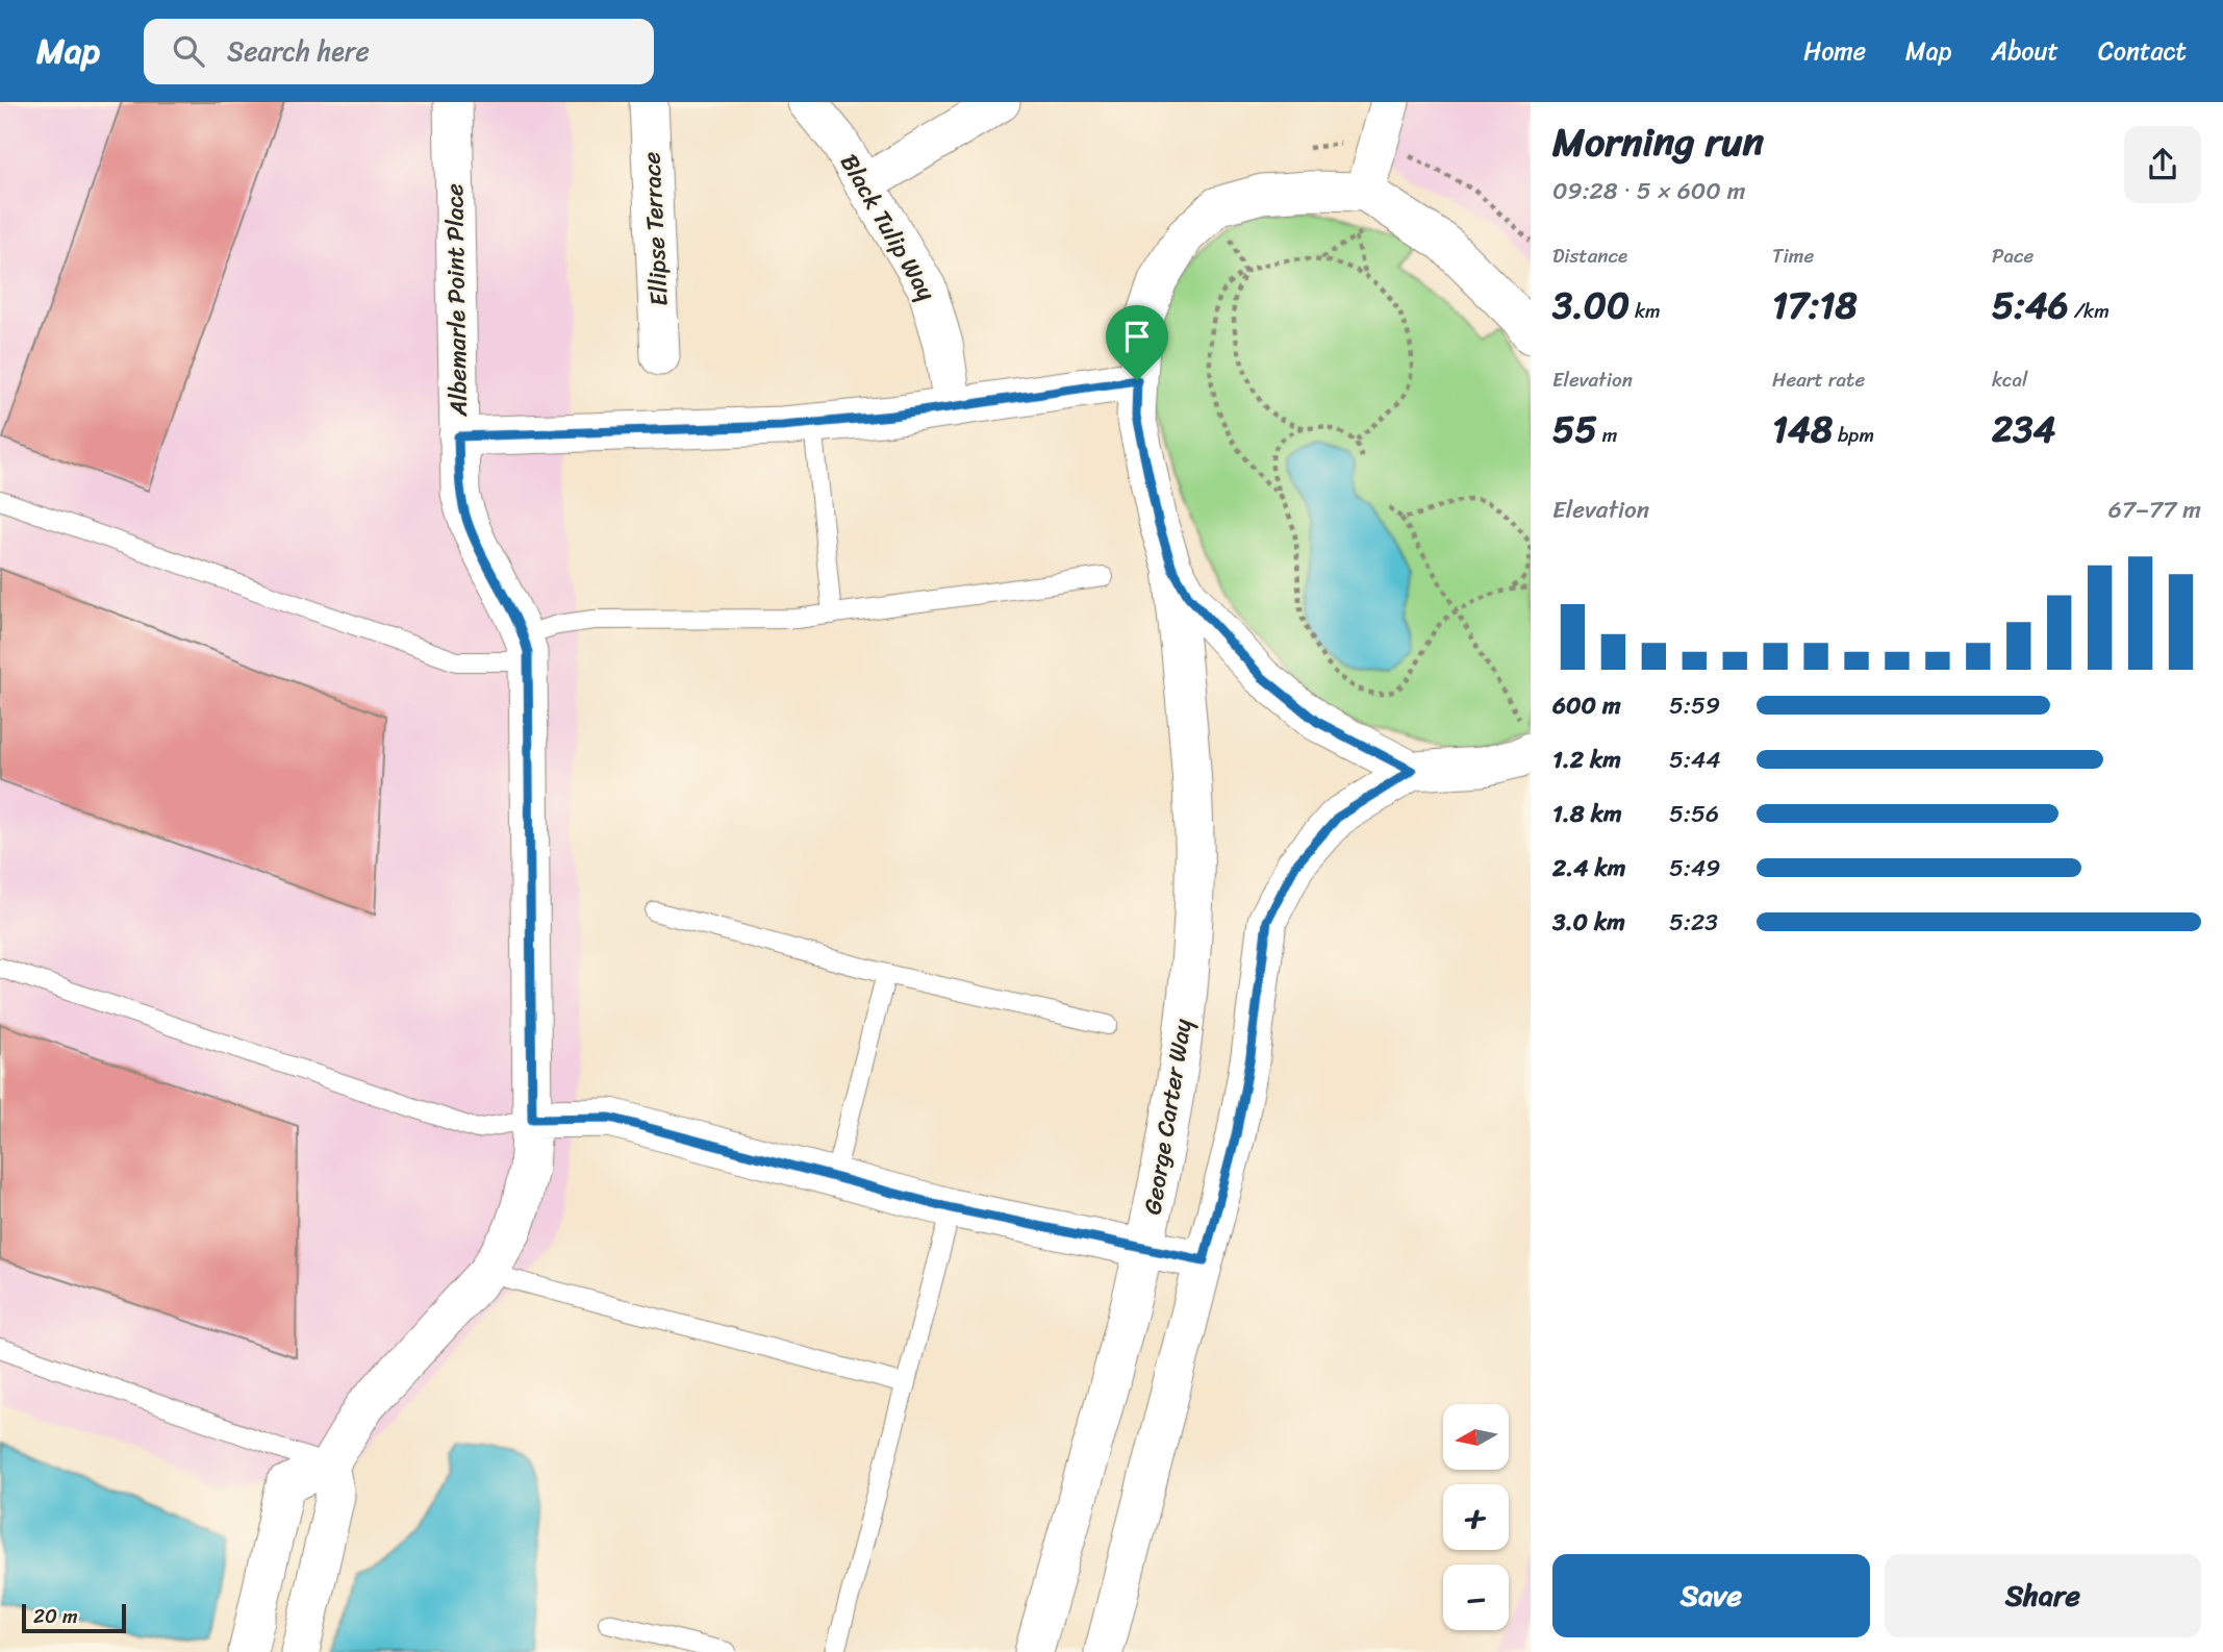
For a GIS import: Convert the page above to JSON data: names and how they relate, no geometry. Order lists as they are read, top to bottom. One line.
{"streets":{"street":["Black Tulip Way","Ellipse Terrace","Albemarle Point Place","George Carter Way"]},"scale_bar":"20 m","north":"left","page":{"header":"Map","search":"Search here","nav":["Home","Map","About","Contact"],"heading":["Morning run","09:28 · 5 × 600 m"],"stats":[["Distance","3.00 km"],["Time","17:18"],["Pace","5:46 /km"],["Elevation","55 m"],["Heart rate","148 bpm"],["kcal","234"]],"chart":["Elevation","67–77 m"],"list":[{"name":"600 m","note":"5:59"},{"name":"1.2 km","note":"5:44"},{"name":"1.8 km","note":"5:56"},{"name":"2.4 km","note":"5:49"},{"name":"3.0 km","note":"5:23"}],"map_buttons":["+","−"],"buttons":["Save","Share"],"scale":"20 m"}}
